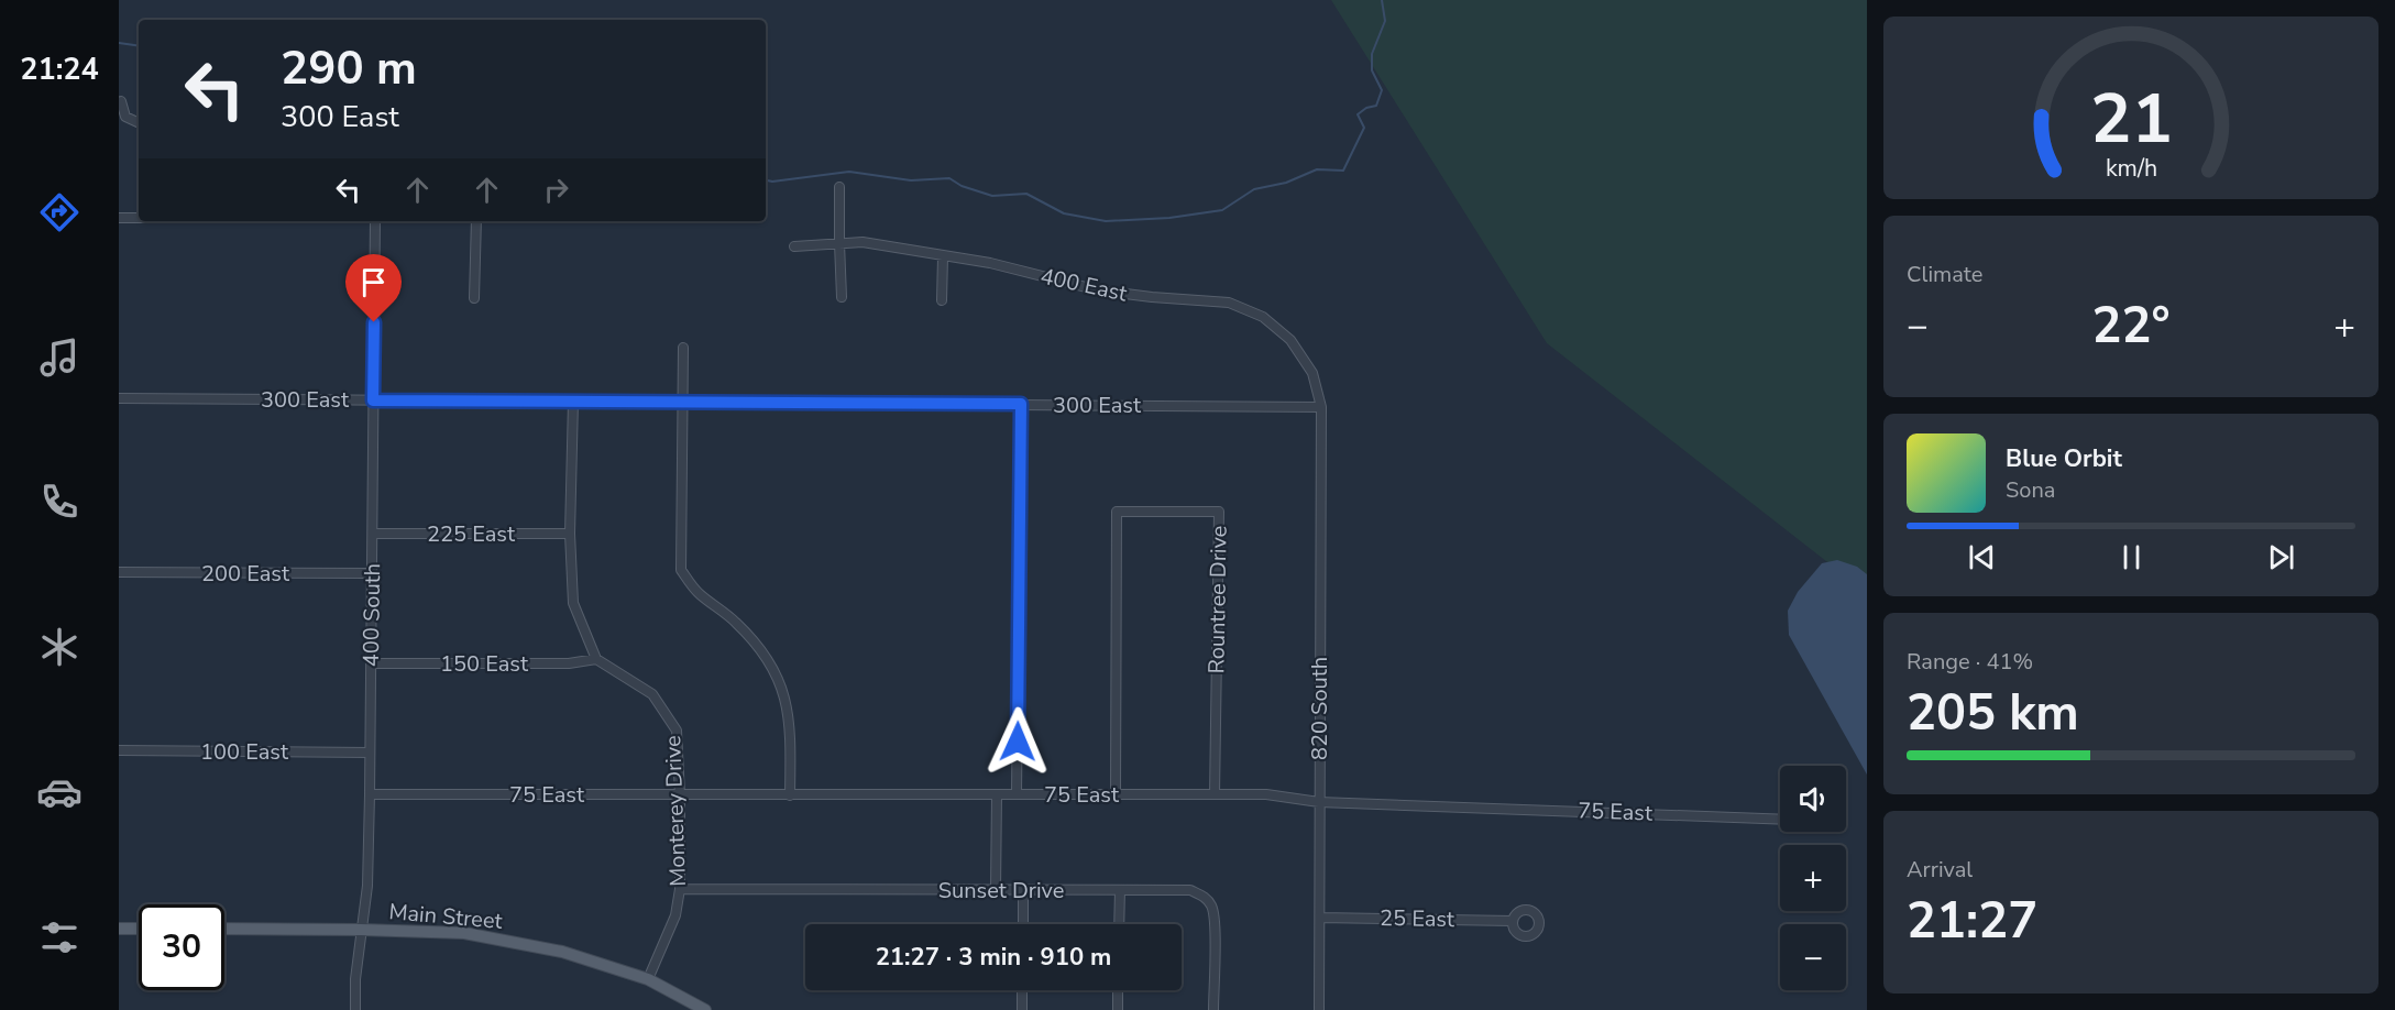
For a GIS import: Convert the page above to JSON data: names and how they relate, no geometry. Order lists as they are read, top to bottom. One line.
{"streets":{"main road":["Main Street"],"street":["400 East","300 East","225 East","200 East","Rountree Drive","400 South","150 East","820 South","100 East","75 East","Monterey Drive","Sunset Drive","25 East"]},"crossings":[["400 East","300 East"],["400 East","820 South"],["300 East","400 South"],["300 East","820 South"],["225 East","400 South"],["200 East","400 South"],["Rountree Drive","75 East"],["400 South","150 East"],["400 South","100 East"],["400 South","75 East"],["400 South","Main Street"],["150 East","Monterey Drive"],["820 South","75 East"],["820 South","25 East"],["75 East","Monterey Drive"],["Monterey Drive","Sunset Drive"],["Monterey Drive","Main Street"]],"page":{"tabs":"21:24","turn":["290 m","300 East"],"tile":["Climate",["Range · 41%","205 km"],["Arrival","21:27"]],"heat":["−","22°","+"],"song":["Blue Orbit","Sona"],"map_buttons":["+","−"],"limit":"30","trip":"21:27 · 3 min · 910 m","gauge":["21","km/h"]}}
